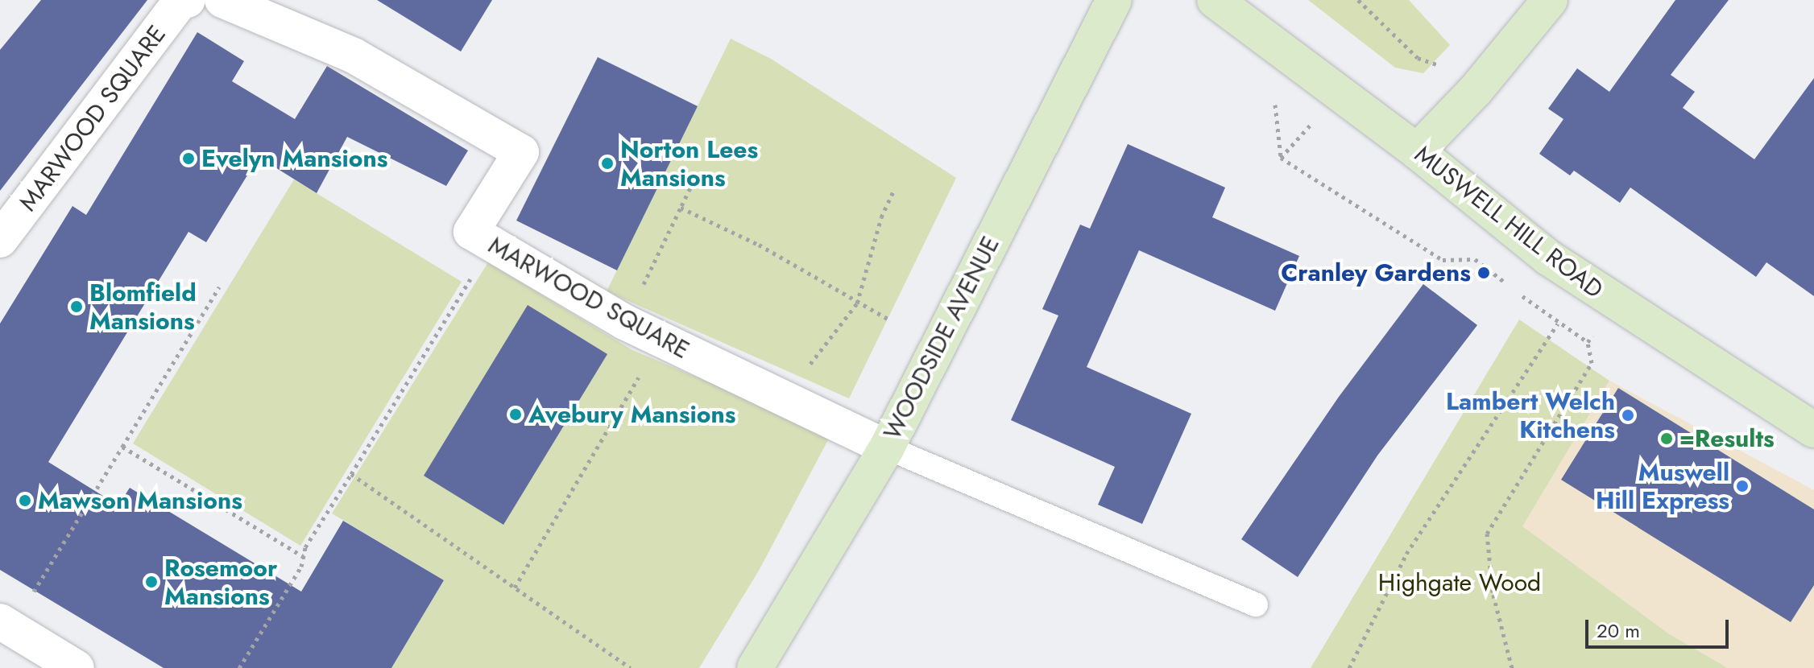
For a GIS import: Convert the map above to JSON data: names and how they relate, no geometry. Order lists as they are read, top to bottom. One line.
{"streets":{"street":["MARWOOD SQUARE","MUSWELL HILL ROAD","WOODSIDE AVENUE"]},"crossings":[["MARWOOD SQUARE","WOODSIDE AVENUE"]],"parks":["Highgate Wood"],"places":["Evelyn Mansions","Norton Lees Mansions","Cranley Gardens","Blomfield Mansions","Avebury Mansions","Lambert Welch Kitchens","=Results","Muswell Hill Express","Mawson Mansions","Rosemoor Mansions"],"scale_bar":"20 m"}
